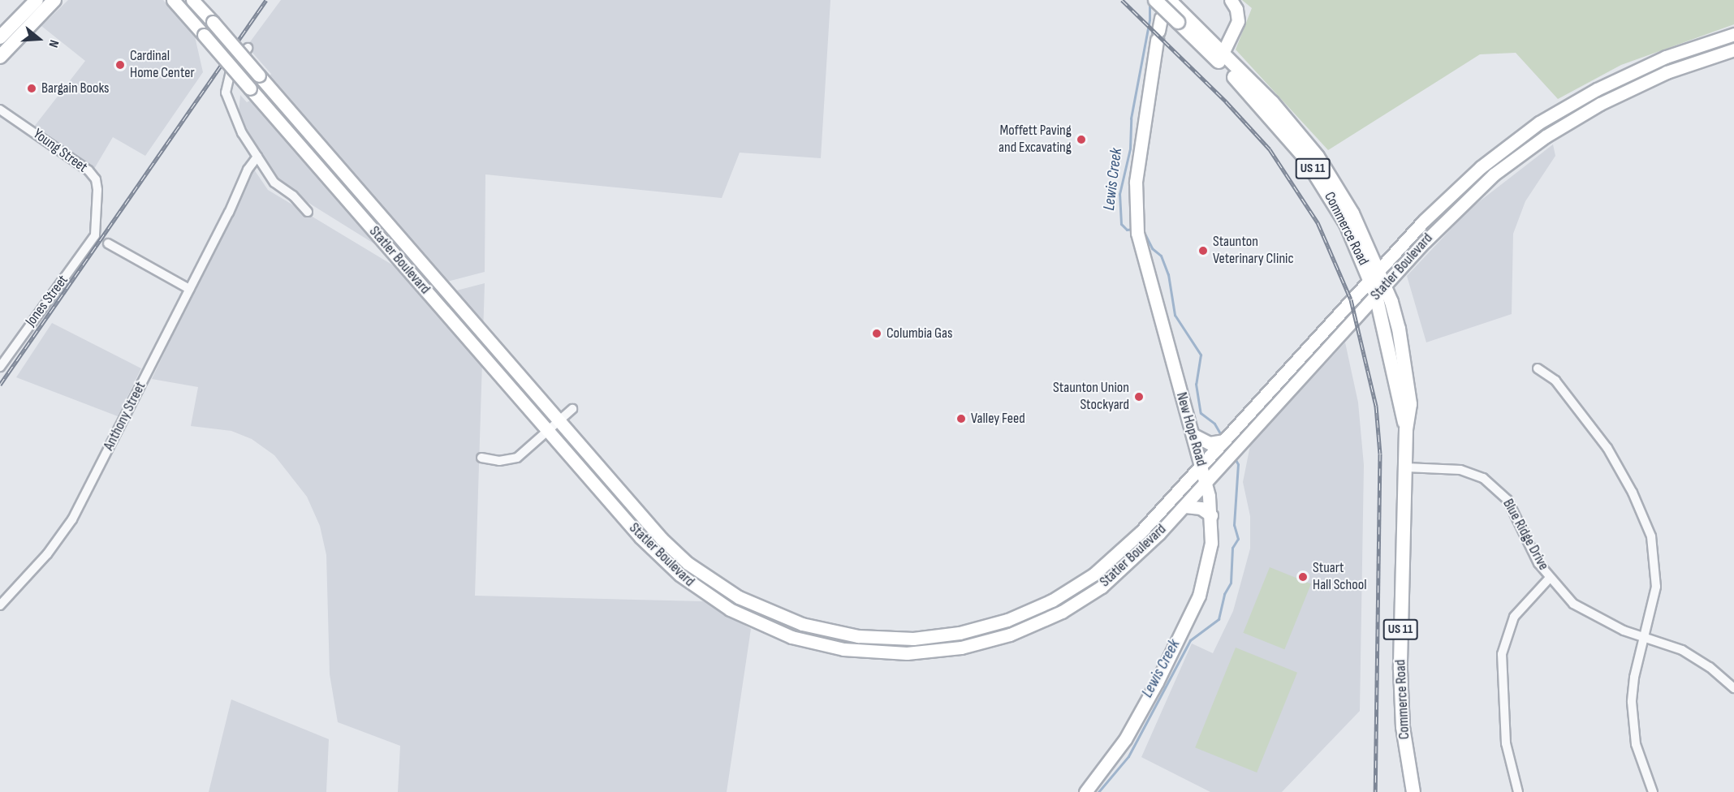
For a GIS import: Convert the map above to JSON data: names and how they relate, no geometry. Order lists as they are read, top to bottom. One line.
{"streets":{"main road":["US 11","Commerce Road","Statler Boulevard","New Hope Road"],"street":["Young Street","Jones Street","Anthony Street","Blue Ridge Drive"]},"crossings":[["Young Street","Jones Street"],["Commerce Road","Statler Boulevard"],["Commerce Road","Blue Ridge Drive"],["Statler Boulevard","New Hope Road"]],"water":["Lewis Creek"],"places":["Cardinal Home Center","Bargain Books","Moffett Paving and Excavating","Staunton Veterinary Clinic","Columbia Gas","Staunton Union Stockyard","Valley Feed","Stuart Hall School"],"north":"right"}
